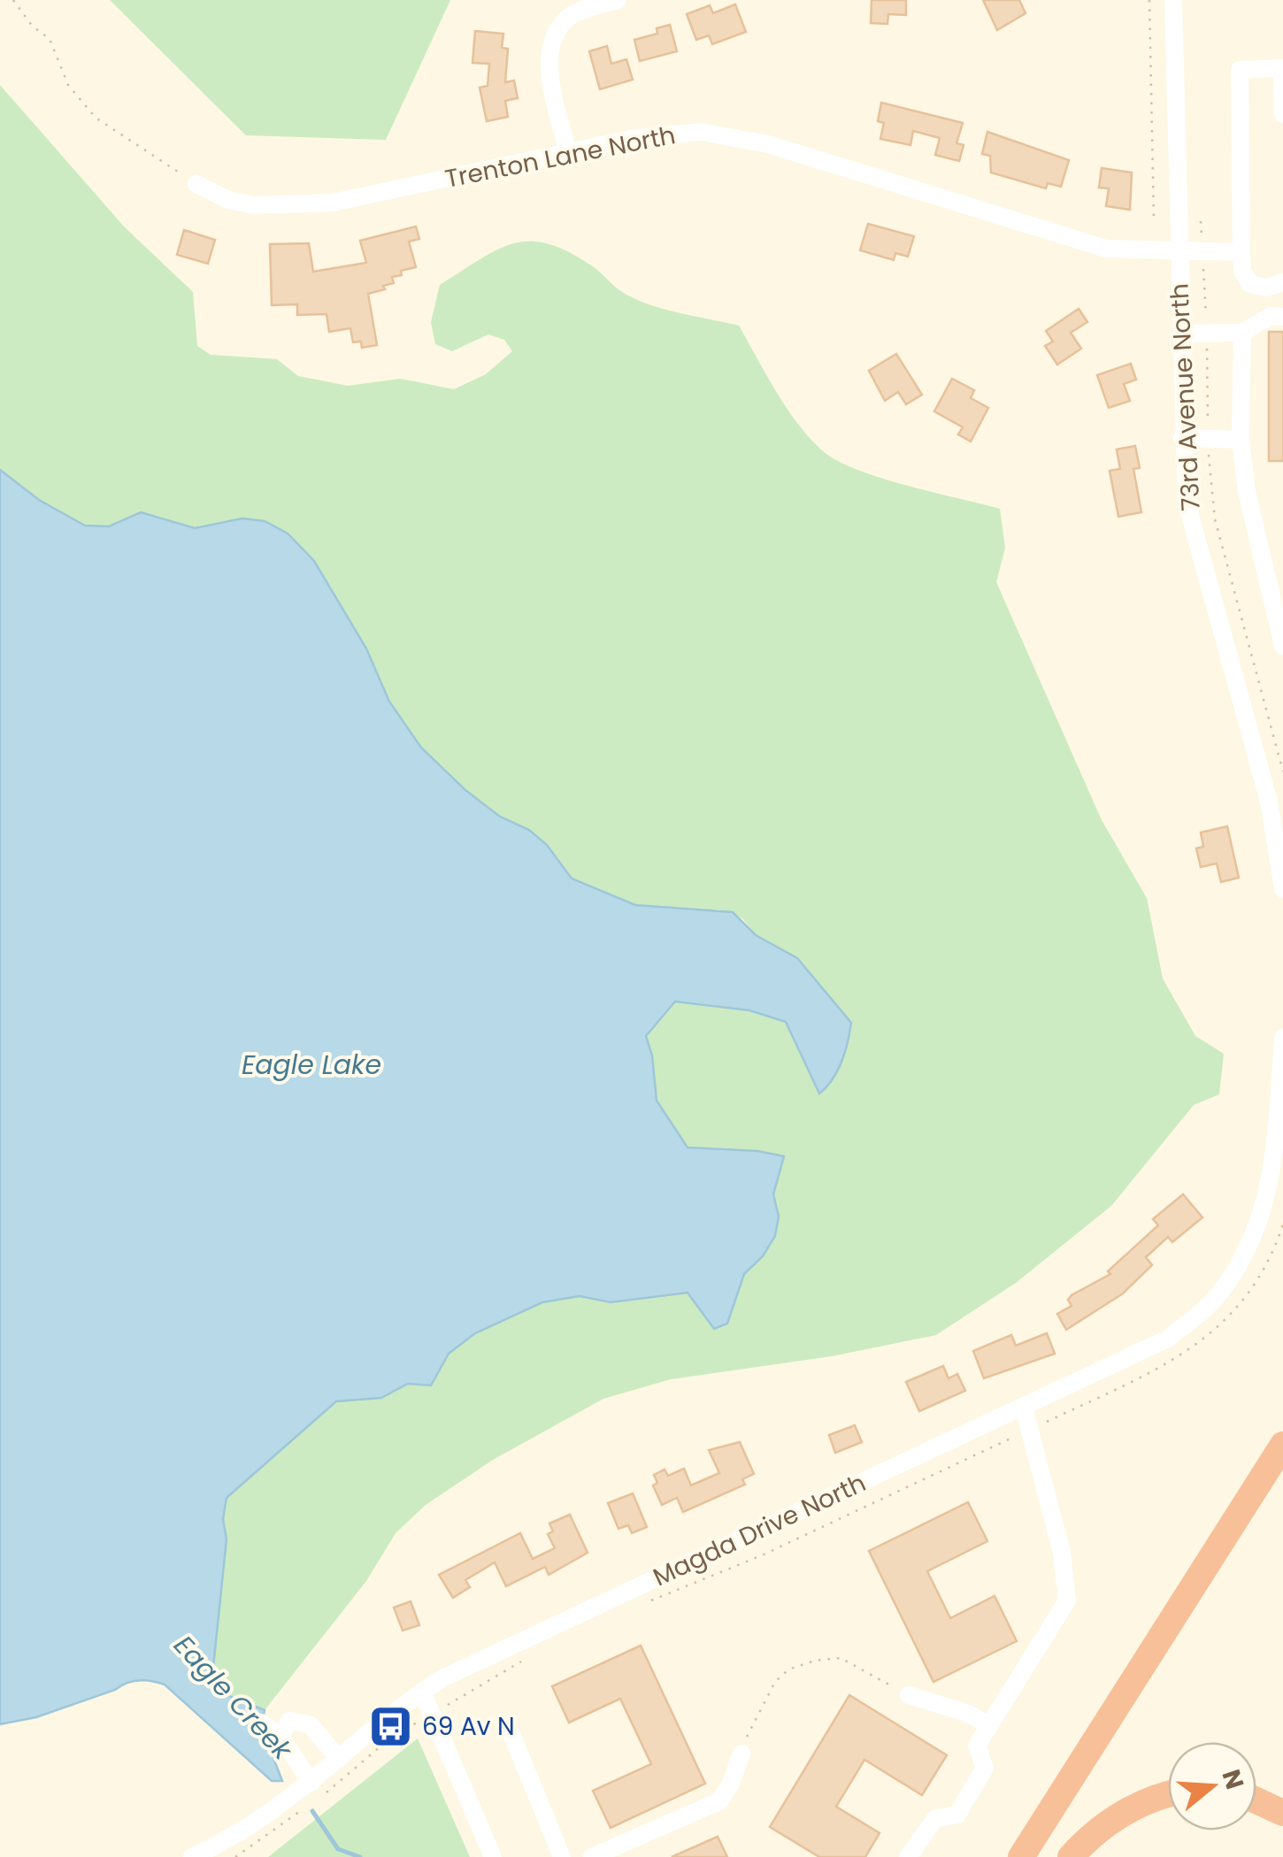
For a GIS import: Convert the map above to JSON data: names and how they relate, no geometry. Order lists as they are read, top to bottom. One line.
{"streets":{"street":["Trenton Lane North","73rd Avenue North","Magda Drive North"]},"crossings":[["Trenton Lane North","73rd Avenue North"]],"water":["Eagle Lake","Eagle Creek"],"places":{"bus stop":["69 Av N"]},"north":"right"}
